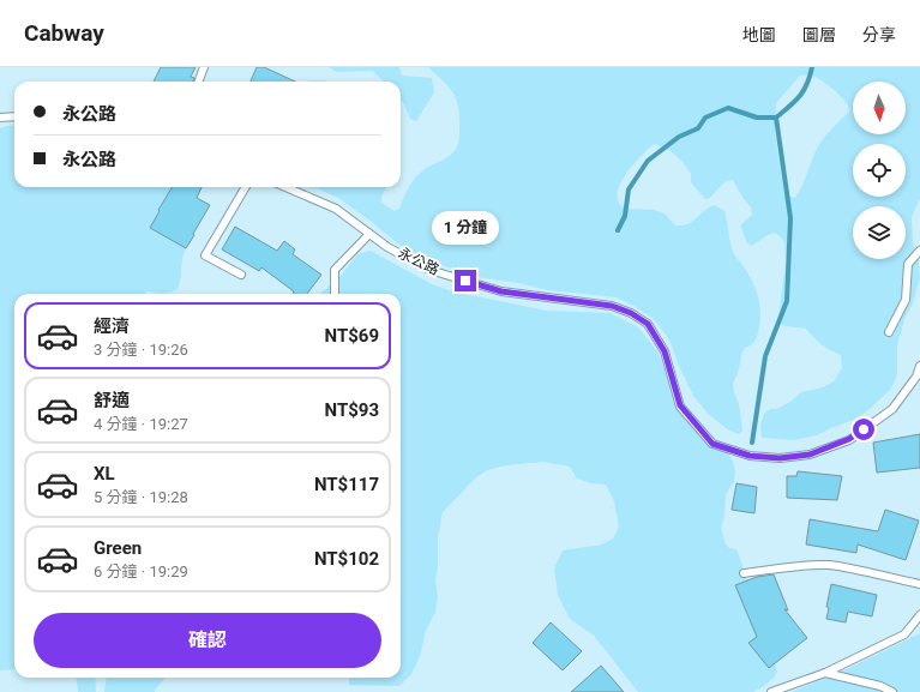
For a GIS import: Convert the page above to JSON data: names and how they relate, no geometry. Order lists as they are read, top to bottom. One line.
{"streets":{"lane":["永公路"]},"north":"bottom","page":{"header":"Cabway","nav":["地圖","圖層","分享"],"banner":["永公路","永公路"],"bubble":"1 分鐘","list":[{"name":"經濟","note":"3 分鐘 · 19:26","value":"NT$69"},{"name":"舒適","note":"4 分鐘 · 19:27","value":"NT$93"},{"name":"XL","note":"5 分鐘 · 19:28","value":"NT$117"},{"name":"Green","note":"6 分鐘 · 19:29","value":"NT$102"}],"buttons":"確認"}}
